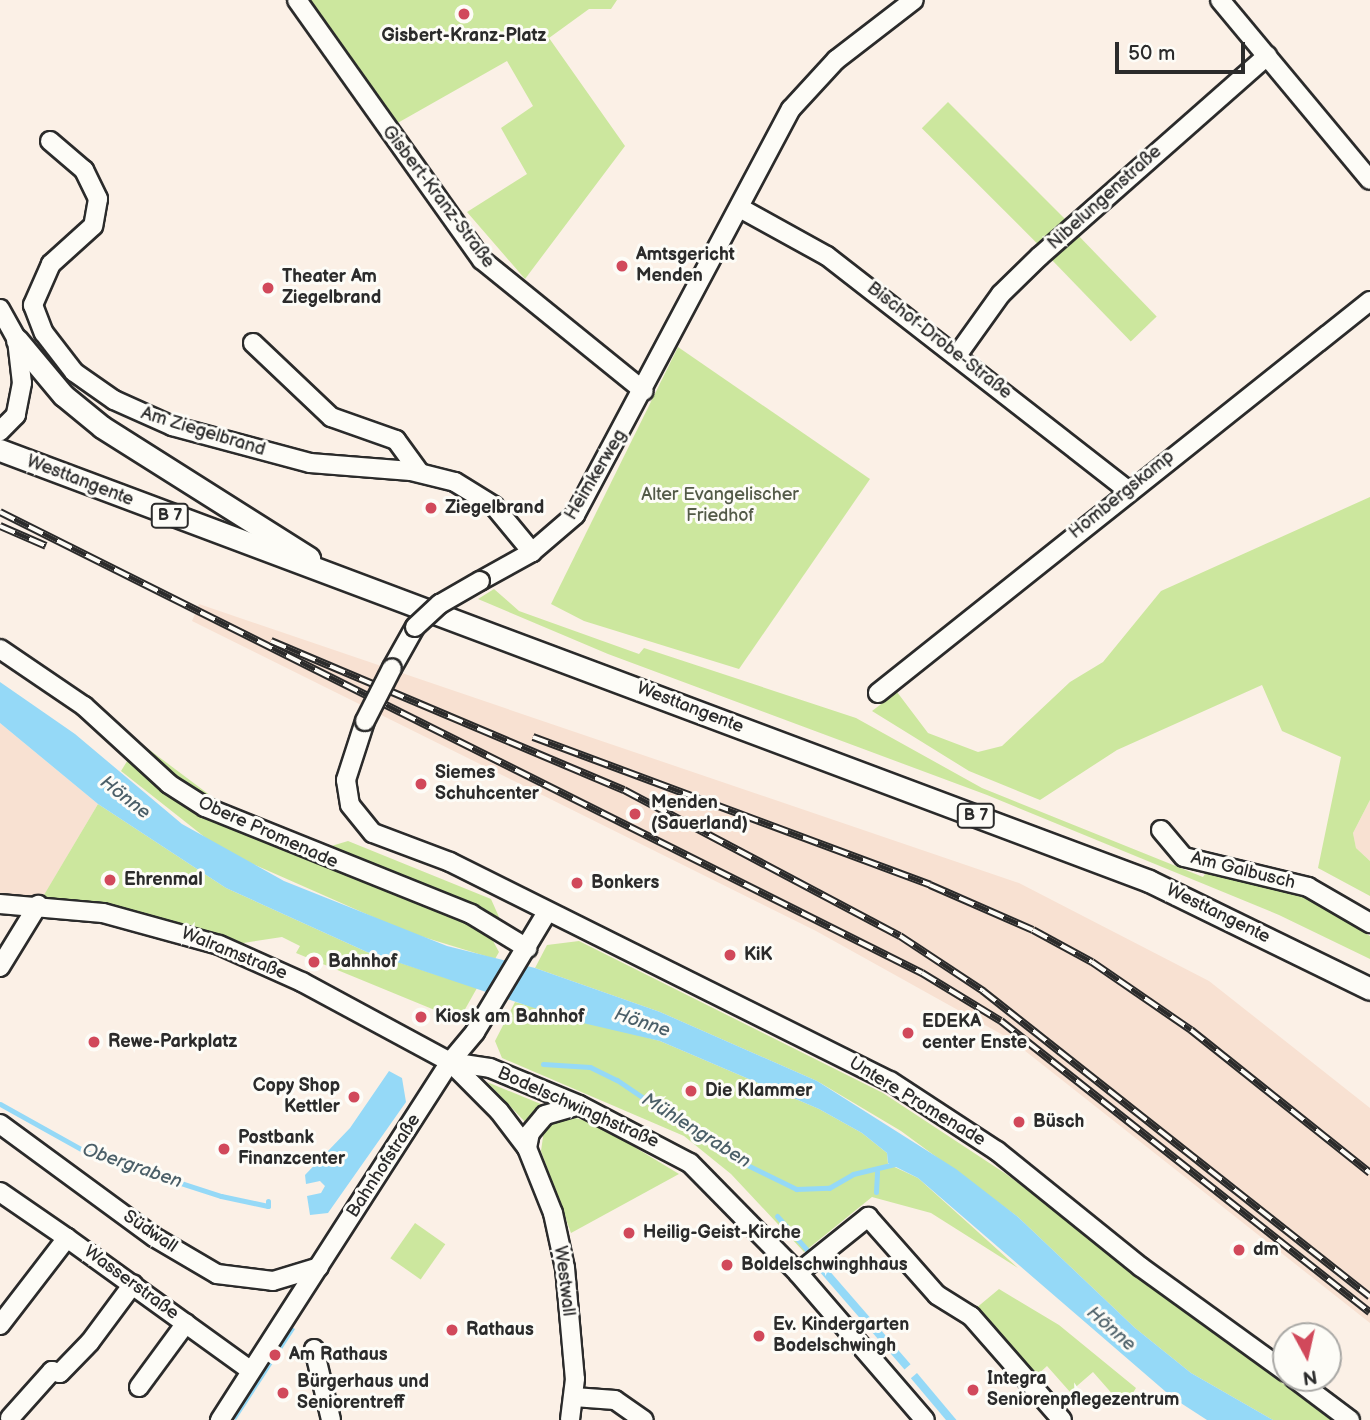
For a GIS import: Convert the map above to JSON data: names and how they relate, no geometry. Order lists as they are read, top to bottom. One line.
{"streets":{"main road":["Westtangente","B 7"],"street":["Gisbert-Kranz-Straße","Nibelungenstraße","Bischof-Drobe-Straße","Am Ziegelbrand","Heimkerweg","Hombergskamp","Obere Promenade","Am Galbusch","Walramstraße","Untere Promenade","Bodelschwinghstraße","Bahnhofstraße","Südwall","Westwall","Wasserstraße"]},"crossings":[["Gisbert-Kranz-Straße","Heimkerweg"],["Nibelungenstraße","Bischof-Drobe-Straße"],["Bischof-Drobe-Straße","Heimkerweg"],["Bischof-Drobe-Straße","Hombergskamp"],["Am Ziegelbrand","Heimkerweg"],["Heimkerweg","Untere Promenade"],["Heimkerweg","Bahnhofstraße"],["Obere Promenade","Bahnhofstraße"],["Walramstraße","Bodelschwinghstraße"],["Walramstraße","Bahnhofstraße"],["Walramstraße","Westwall"],["Untere Promenade","Bahnhofstraße"],["Bodelschwinghstraße","Bahnhofstraße"],["Bodelschwinghstraße","Westwall"],["Bahnhofstraße","Südwall"],["Bahnhofstraße","Westwall"],["Bahnhofstraße","Wasserstraße"]],"water":["Hönne","Mühlengraben","Obergraben"],"parks":["Alter Evangelischer Friedhof"],"places":["Gisbert-Kranz-Platz","Amtsgericht Menden","Theater Am Ziegelbrand","Ziegelbrand","Siemes Schuhcenter","Menden (Sauerland)","Ehrenmal","Bonkers","KiK","Bahnhof","Kiosk am Bahnhof","EDEKA center Enste","Rewe-Parkplatz","Die Klammer","Copy Shop Kettler","Büsch","Postbank Finanzcenter","Heilig-Geist-Kirche","dm","Boldelschwinghhaus","Rathaus","Ev. Kindergarten Bodelschwingh","Am Rathaus","Integra Seniorenpflegezentrum","Bürgerhaus und Seniorentreff"],"scale_bar":"50 m","north":"bottom"}
